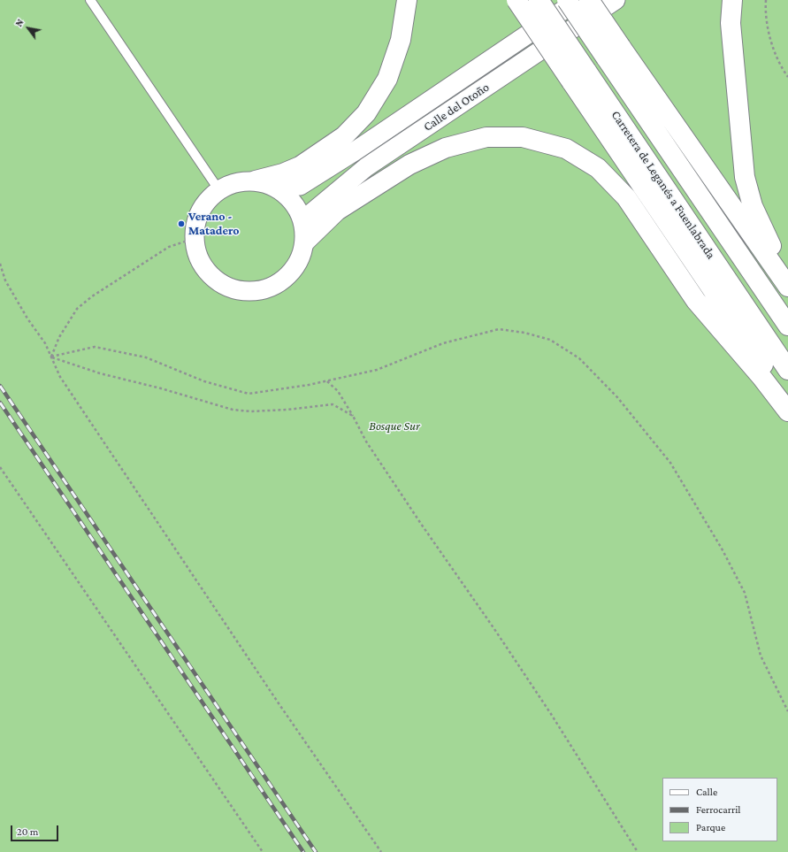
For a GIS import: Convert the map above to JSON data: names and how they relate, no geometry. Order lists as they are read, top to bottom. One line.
{"streets":{"highway":["Carretera de Leganés a Fuenlabrada"],"street":["Calle del Otoño"]},"parks":["Bosque Sur"],"places":["Verano - Matadero"],"legend":["Calle","Ferrocarril","Parque"],"scale_bar":"20 m","north":"top left"}
